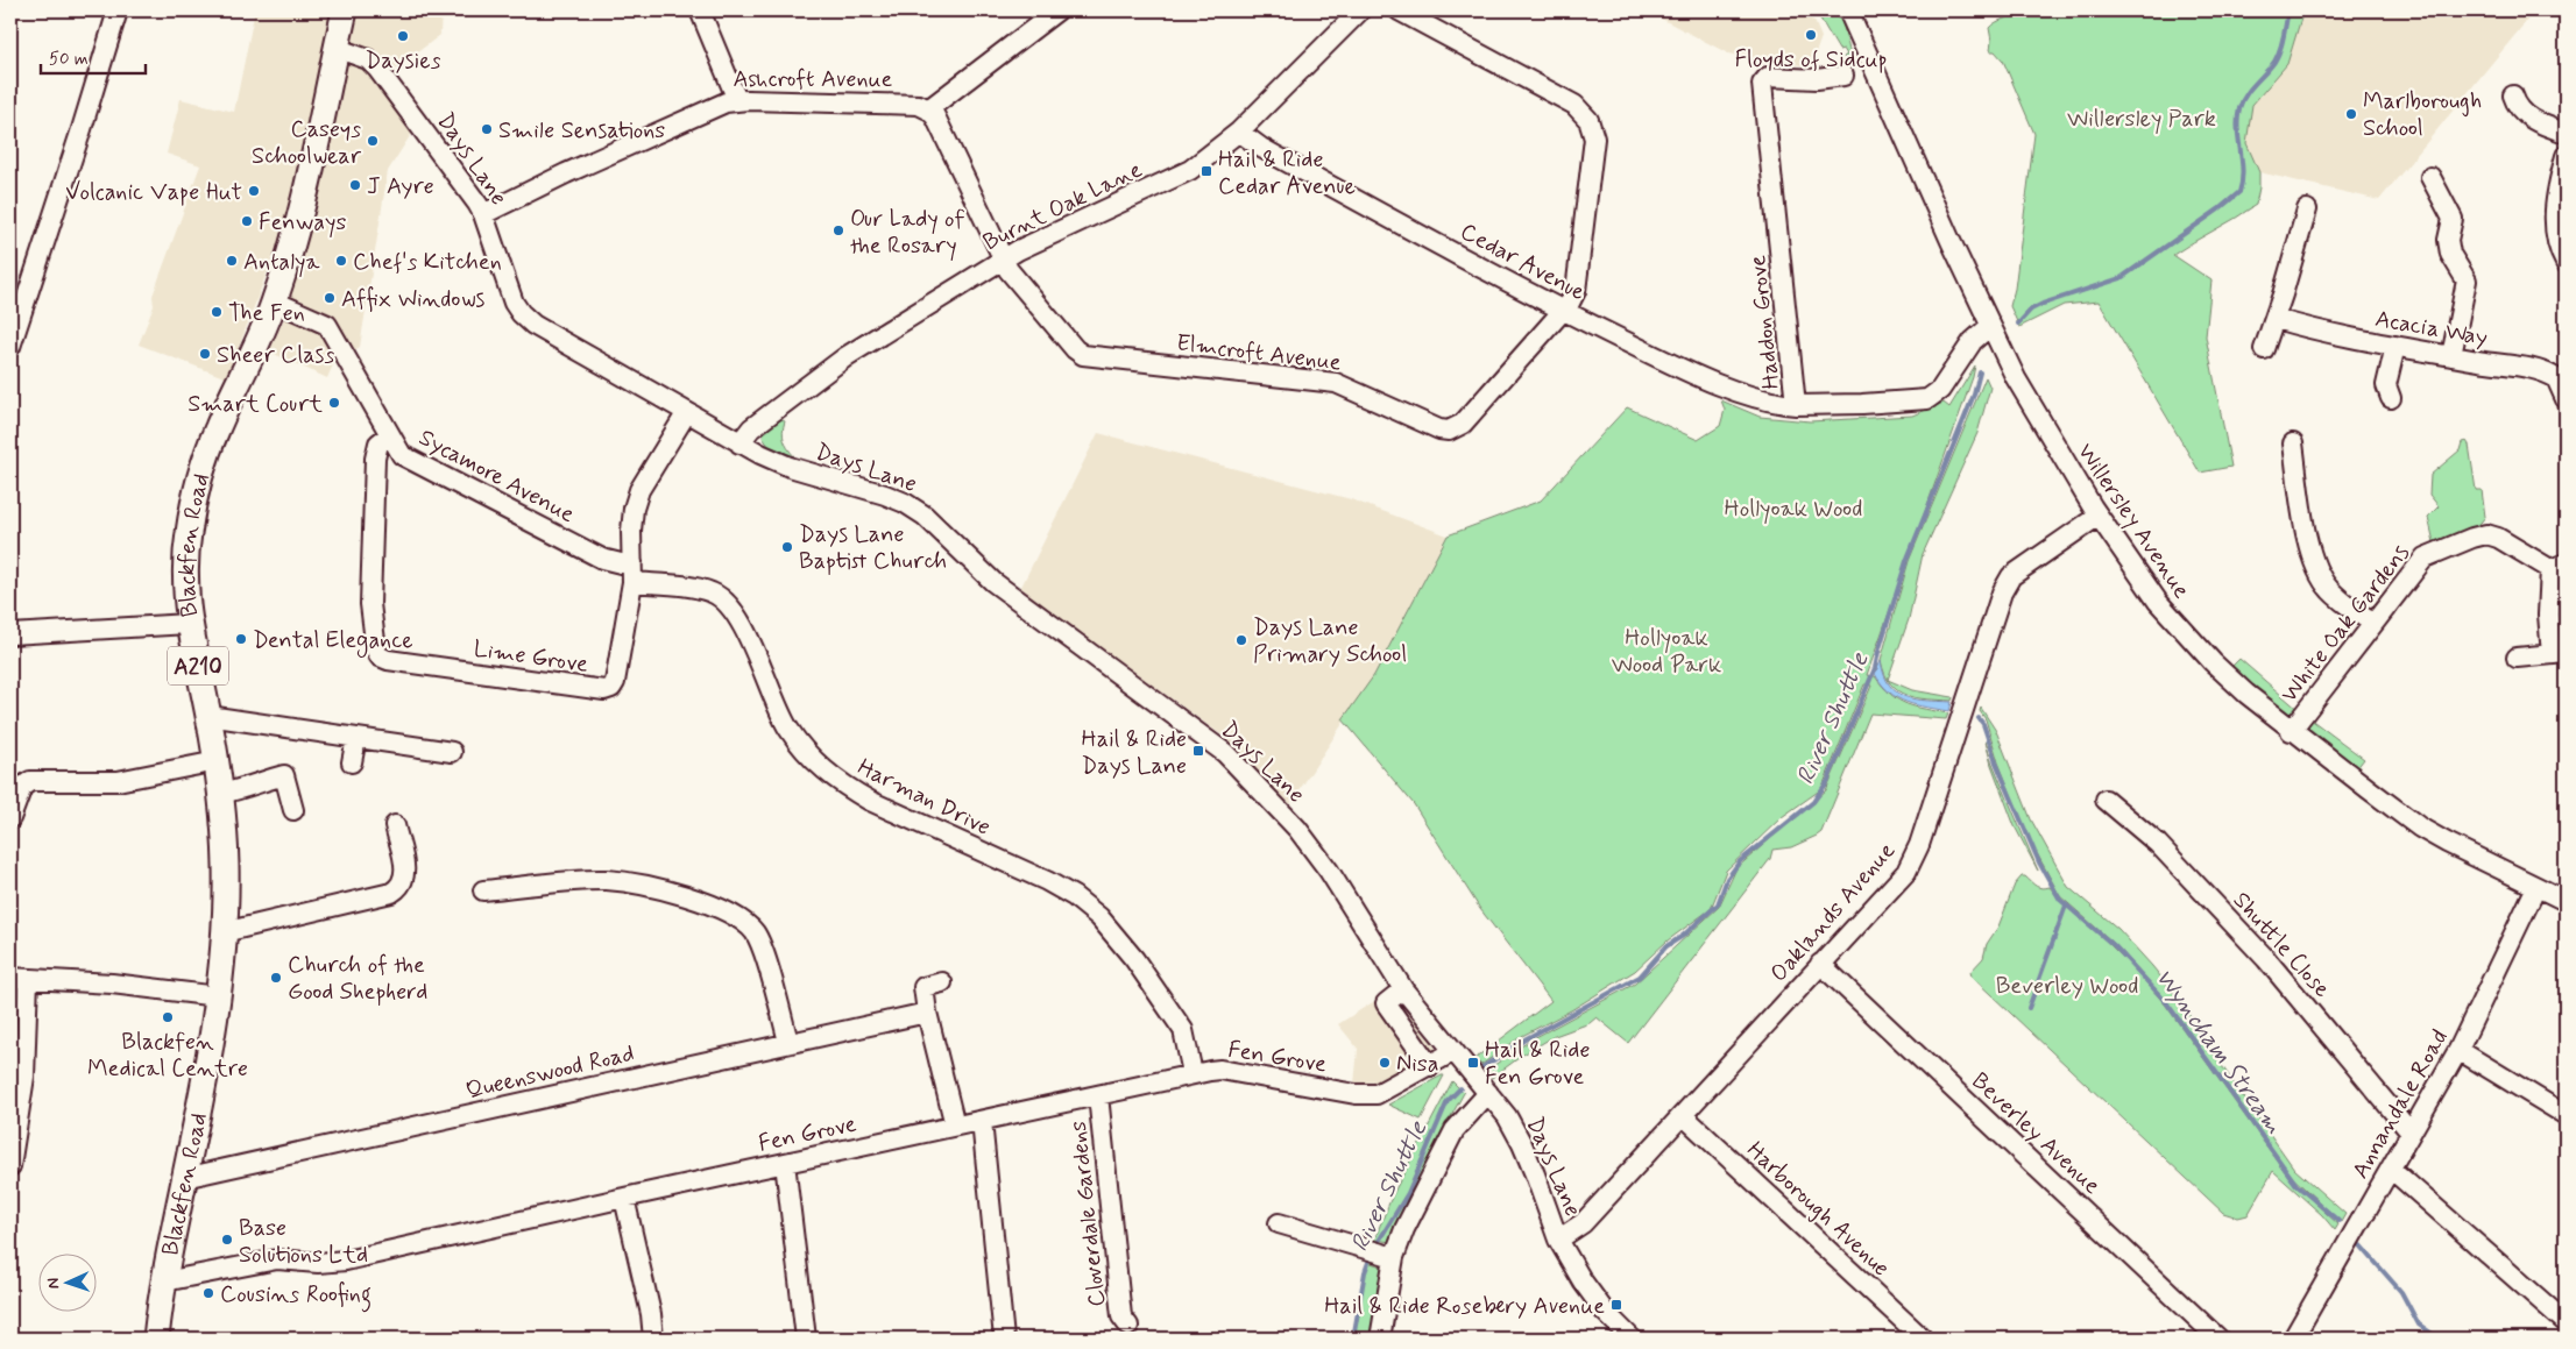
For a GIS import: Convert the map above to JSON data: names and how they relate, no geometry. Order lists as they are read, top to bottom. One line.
{"streets":{"main road":["Blackfen Road","A210"],"street":["Ashcroft Avenue","Days Lane","Burnt Oak Lane","Cedar Avenue","Haddon Grove","Acacia Way","Elmcroft Avenue","Sycamore Avenue","Willersley Avenue","White Oak Gardens","Lime Grove","Harman Drive","Oaklands Avenue","Shuttle Close","Fen Grove","Queenswood Road","Annandale Road","Beverley Avenue","Harborough Avenue","Cloverdale Gardens"]},"crossings":[["Ashcroft Avenue","Days Lane"],["Days Lane","Burnt Oak Lane"],["Days Lane","Blackfen Road"],["Days Lane","Lime Grove"],["Days Lane","Oaklands Avenue"],["Days Lane","Fen Grove"],["Burnt Oak Lane","Cedar Avenue"],["Burnt Oak Lane","Elmcroft Avenue"],["Cedar Avenue","Haddon Grove"],["Cedar Avenue","Elmcroft Avenue"],["Haddon Grove","Willersley Avenue"],["Sycamore Avenue","Blackfen Road"],["Sycamore Avenue","Lime Grove"],["Willersley Avenue","White Oak Gardens"],["Willersley Avenue","Oaklands Avenue"],["Willersley Avenue","Annandale Road"],["Blackfen Road","Fen Grove"],["Blackfen Road","Queenswood Road"],["Lime Grove","Harman Drive"],["Harman Drive","Fen Grove"],["Oaklands Avenue","Beverley Avenue"],["Oaklands Avenue","Harborough Avenue"],["Shuttle Close","Annandale Road"],["Fen Grove","Cloverdale Gardens"]],"water":["River Shuttle","Wyncham Stream"],"parks":["Willersley Park","Hollyoak Wood","Hollyoak Wood Park","Beverley Wood"],"places":{"other":["Floyds of Sidcup","Daysies","Marlborough School","Smile Sensations","Caseys Schoolwear","J Ayre","Volcanic Vape Hut","Fenways","Our Lady of the Rosary","Antalya","Chef's Kitchen","Affix Windows","The Fen","Sheer Class","Smart Court","Days Lane Baptist Church","Dental Elegance","Days Lane Primary School","Church of the Good Shepherd","Blackfen Medical Centre","Nisa","Base Solutions Ltd","Cousins Roofing"],"transit":["Hail & Ride Cedar Avenue","Hail & Ride Days Lane","Hail & Ride Fen Grove","Hail & Ride Rosebery Avenue"]},"scale_bar":"50 m","north":"left"}
